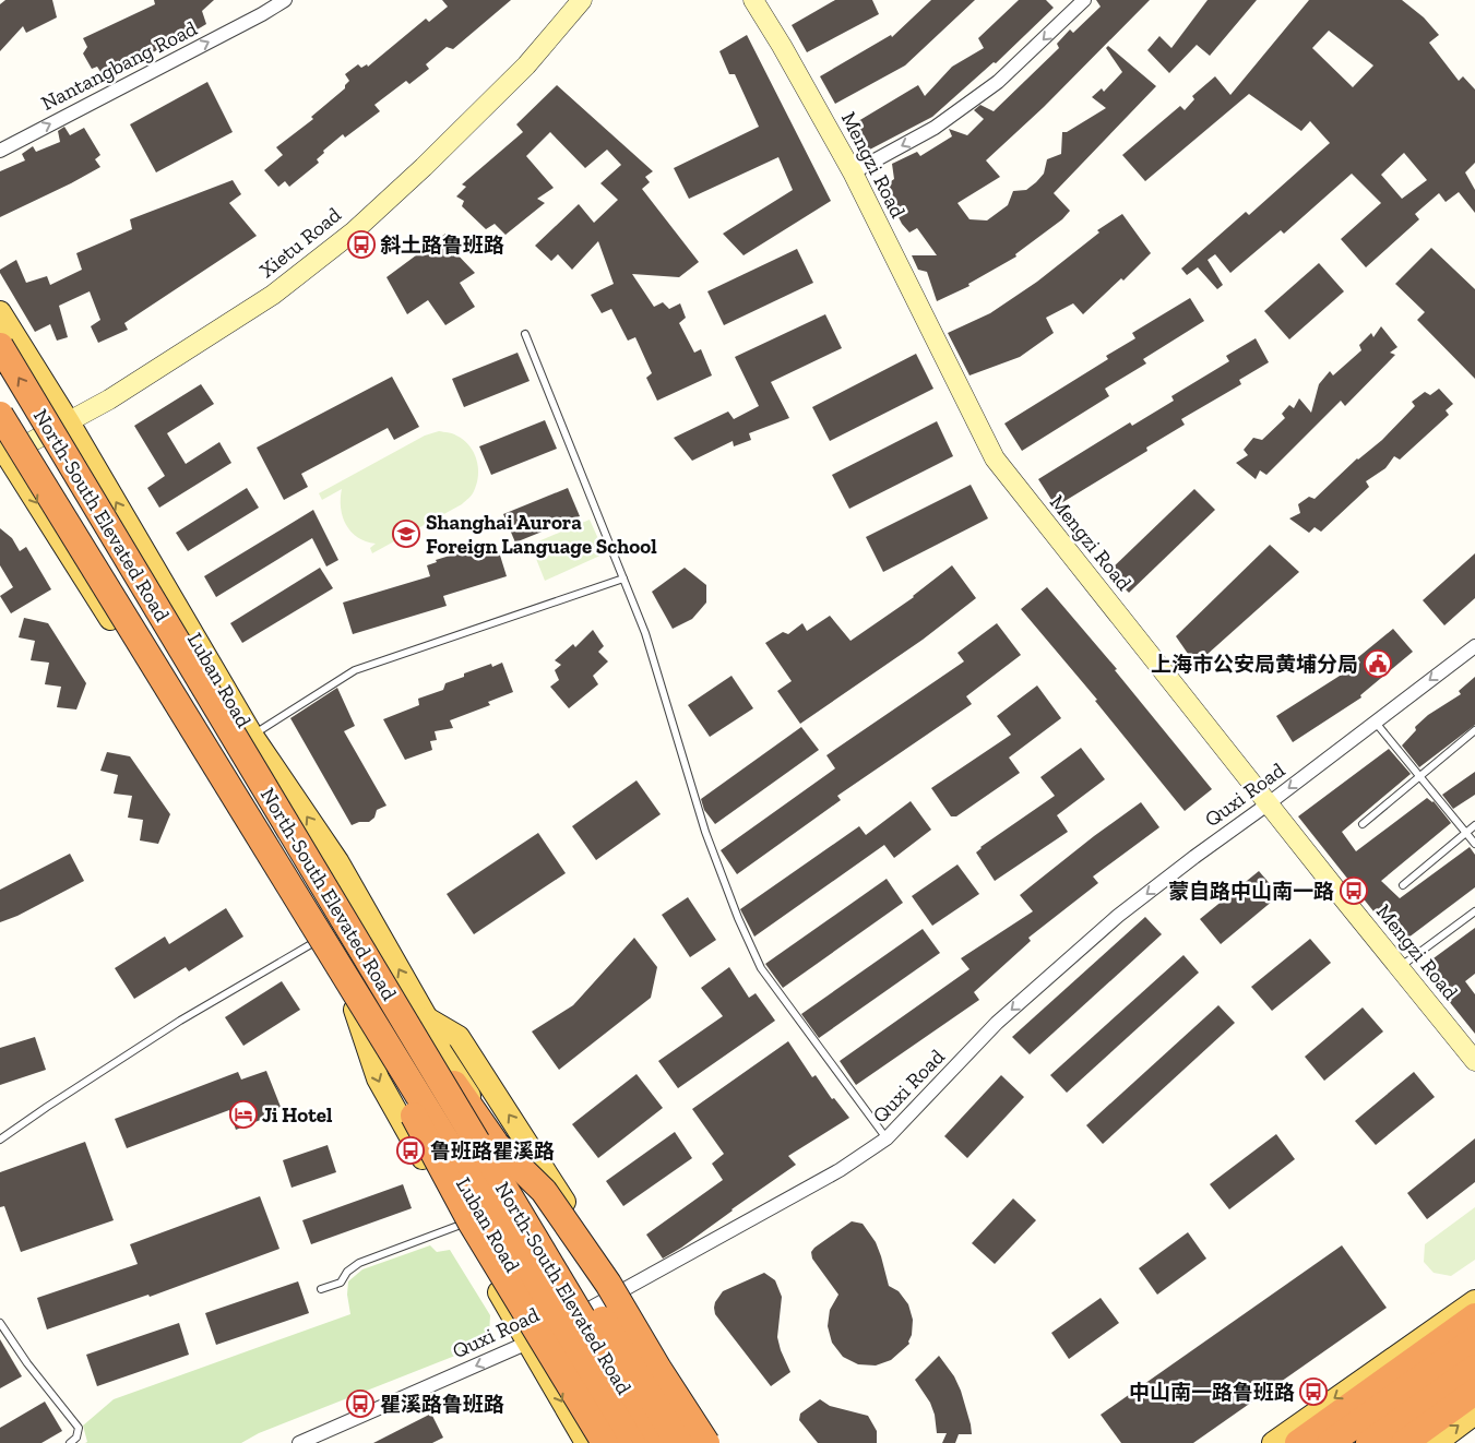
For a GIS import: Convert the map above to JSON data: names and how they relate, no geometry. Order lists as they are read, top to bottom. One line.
{"streets":{"highway":["North-South Elevated Road"],"main road":["Luban Road"],"street":["Nantangbang Road","Mengzi Road","Xietu Road","Quxi Road"]},"crossings":[["Mengzi Road","Quxi Road"],["Xietu Road","Luban Road"],["North-South Elevated Road","Luban Road"],["Luban Road","Quxi Road"]],"one_way":["Nantangbang Road","Quxi Road"],"places":{"bus stop":["斜土路鲁班路","蒙自路中山南一路","鲁班路瞿溪路","中山南一路鲁班路","瞿溪路鲁班路"],"school or university":["Shanghai Aurora Foreign Language School"],"public building":["上海市公安局黄埔分局"],"hotel":["Ji Hotel"]}}
